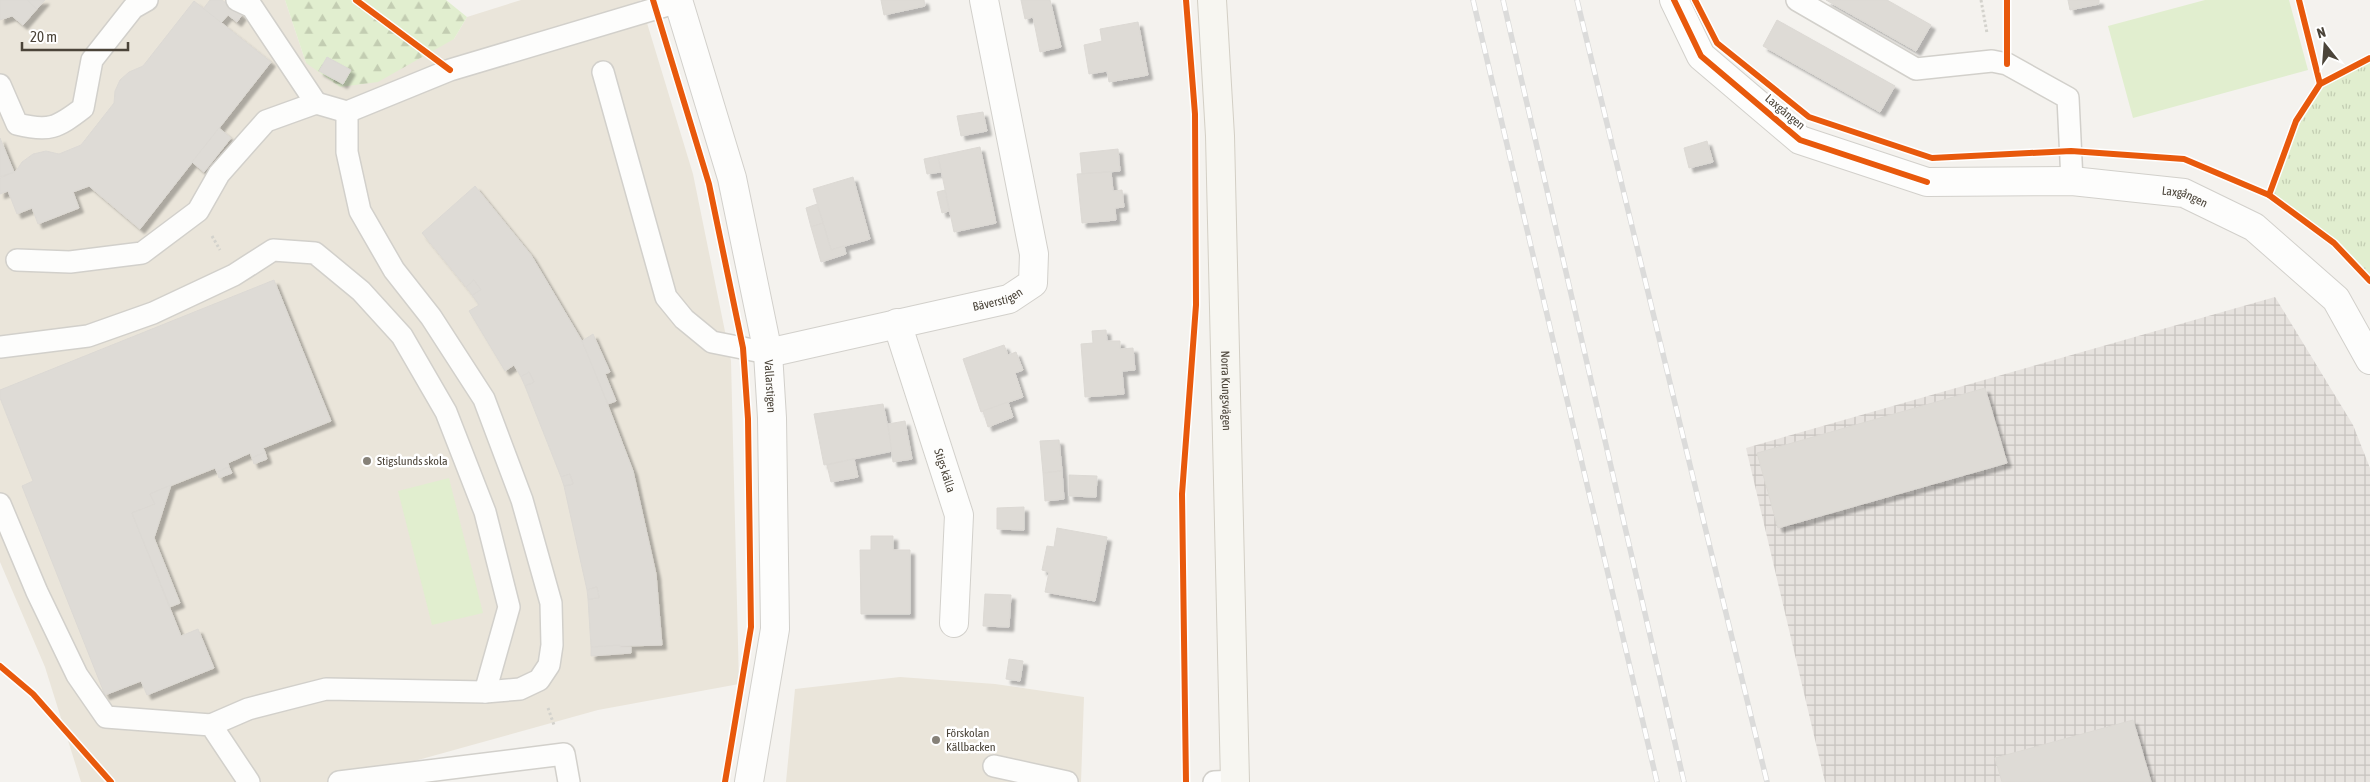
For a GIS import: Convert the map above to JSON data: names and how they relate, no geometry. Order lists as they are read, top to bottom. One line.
{"streets":{"street":["Laxgången","Bäverstigen","Vallarstigen","Norra Kungsvägen","Stigs källa"]},"crossings":[["Bäverstigen","Vallarstigen"],["Bäverstigen","Stigs källa"]],"places":["Stigslunds skola","Förskolan Källbacken"],"scale_bar":"20 m","north":"top"}
